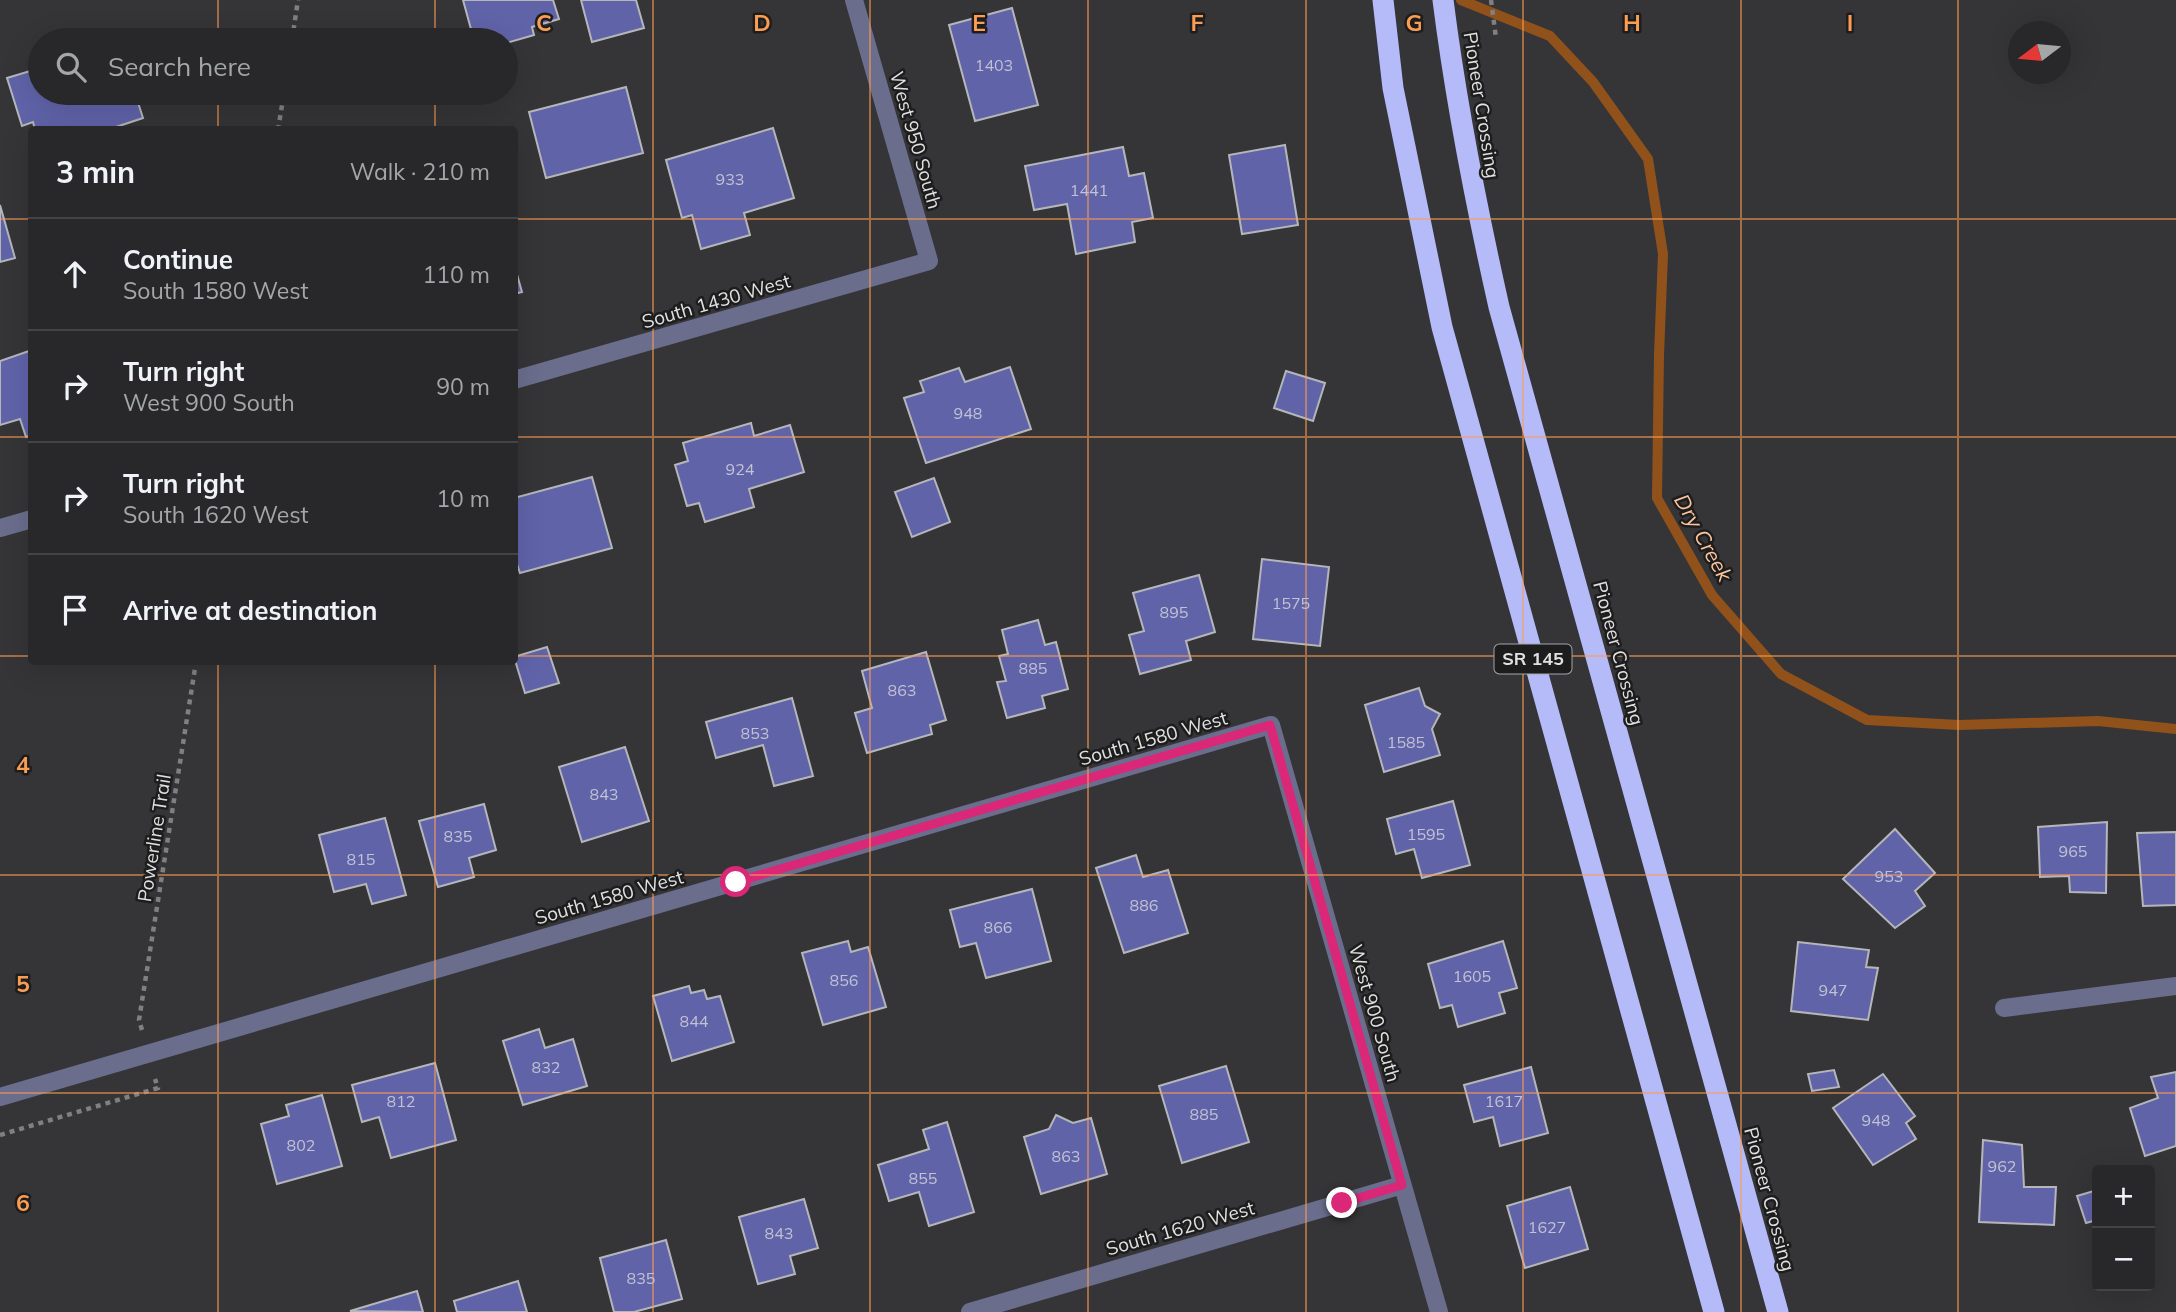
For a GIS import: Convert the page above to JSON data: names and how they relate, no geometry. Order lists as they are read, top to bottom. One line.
{"streets":{"highway":["Pioneer Crossing","SR 145"],"street":["West 950 South","South 1430 West","South 1580 West","West 900 South","South 1620 West"],"path":["Powerline Trail"]},"crossings":[["West 950 South","South 1430 West"],["South 1580 West","West 900 South"],["West 900 South","South 1620 West"]],"water":["Dry Creek"],"house_numbers":["1403","933","1441","948","924","1575","895","885","863","853","1585","843","1595","835","965","815","953","886","866","1605","856","947","844","832","812","1617","885","948","802","863","962","855","1627","843","835"],"north":"left","page":{"search":"Search here","heading":["3 min","Walk · 210 m"],"list":[["Continue","South 1580 West","110 m"],["Turn right","West 900 South","90 m"],["Turn right","South 1620 West","10 m"],"Arrive at destination"],"map_buttons":["+","−"]},"grid":{"columns":["C","D","E","F","G","H","I"],"rows":["4","5","6"]}}
